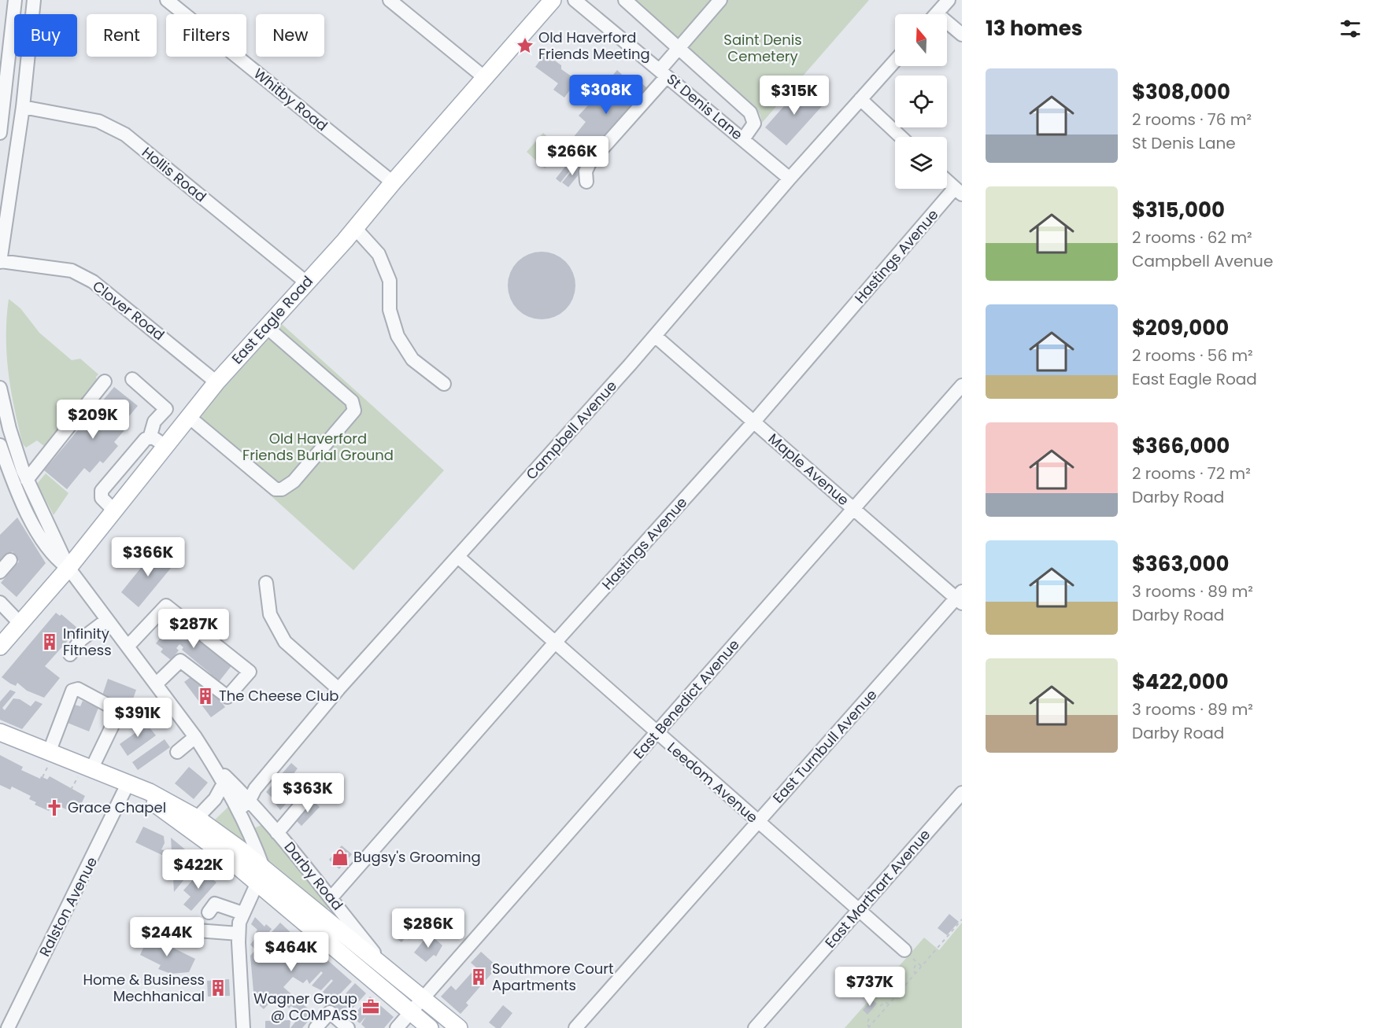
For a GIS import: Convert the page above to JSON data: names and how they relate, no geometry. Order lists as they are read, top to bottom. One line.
{"streets":{"main road":["East Eagle Road","Darby Road"],"street":["Whitby Road","St Denis Lane","Hollis Road","Hastings Avenue","Clover Road","Campbell Avenue","Maple Avenue","East Benedict Avenue","East Turnbull Avenue","Leedom Avenue","East Marthart Avenue","Ralston Avenue"]},"crossings":[["Whitby Road","East Eagle Road"],["St Denis Lane","Campbell Avenue"],["Hollis Road","East Eagle Road"],["Hastings Avenue","Maple Avenue"],["Hastings Avenue","Leedom Avenue"],["Hastings Avenue","Darby Road"],["Clover Road","East Eagle Road"],["East Eagle Road","Darby Road"],["Campbell Avenue","Maple Avenue"],["Campbell Avenue","Leedom Avenue"],["Campbell Avenue","Darby Road"],["Maple Avenue","East Benedict Avenue"],["Maple Avenue","East Turnbull Avenue"],["East Benedict Avenue","Leedom Avenue"],["East Benedict Avenue","Darby Road"],["East Turnbull Avenue","Leedom Avenue"],["Leedom Avenue","East Marthart Avenue"],["Darby Road","Ralston Avenue"]],"parks":["Saint Denis Cemetery","Old Haverford Friends Burial Ground"],"places":{"place":["Old Haverford Friends Meeting"],"building":["Infinity Fitness","The Cheese Club","Southmore Court Apartments","Home & Business Mechhanical"],"church":["Grace Chapel"],"shop":["Bugsy's Grooming"],"office":["Wagner Group @ COMPASS"]},"north":"top","page":{"heading":"13 homes","chip":["Buy","Rent","Filters","New"],"list":[{"name":"$308,000","note":"2 rooms · 76 m² · St Denis Lane"},{"name":"$315,000","note":"2 rooms · 62 m² · Campbell Avenue"},{"name":"$209,000","note":"2 rooms · 56 m² · East Eagle Road"},{"name":"$366,000","note":"2 rooms · 72 m² · Darby Road"},{"name":"$363,000","note":"3 rooms · 89 m² · Darby Road"},{"name":"$422,000","note":"3 rooms · 89 m² · Darby Road"}],"price":["$308K","$315K","$266K","$209K","$366K","$287K","$391K","$363K","$422K","$286K","$244K","$464K","$737K"]}}
